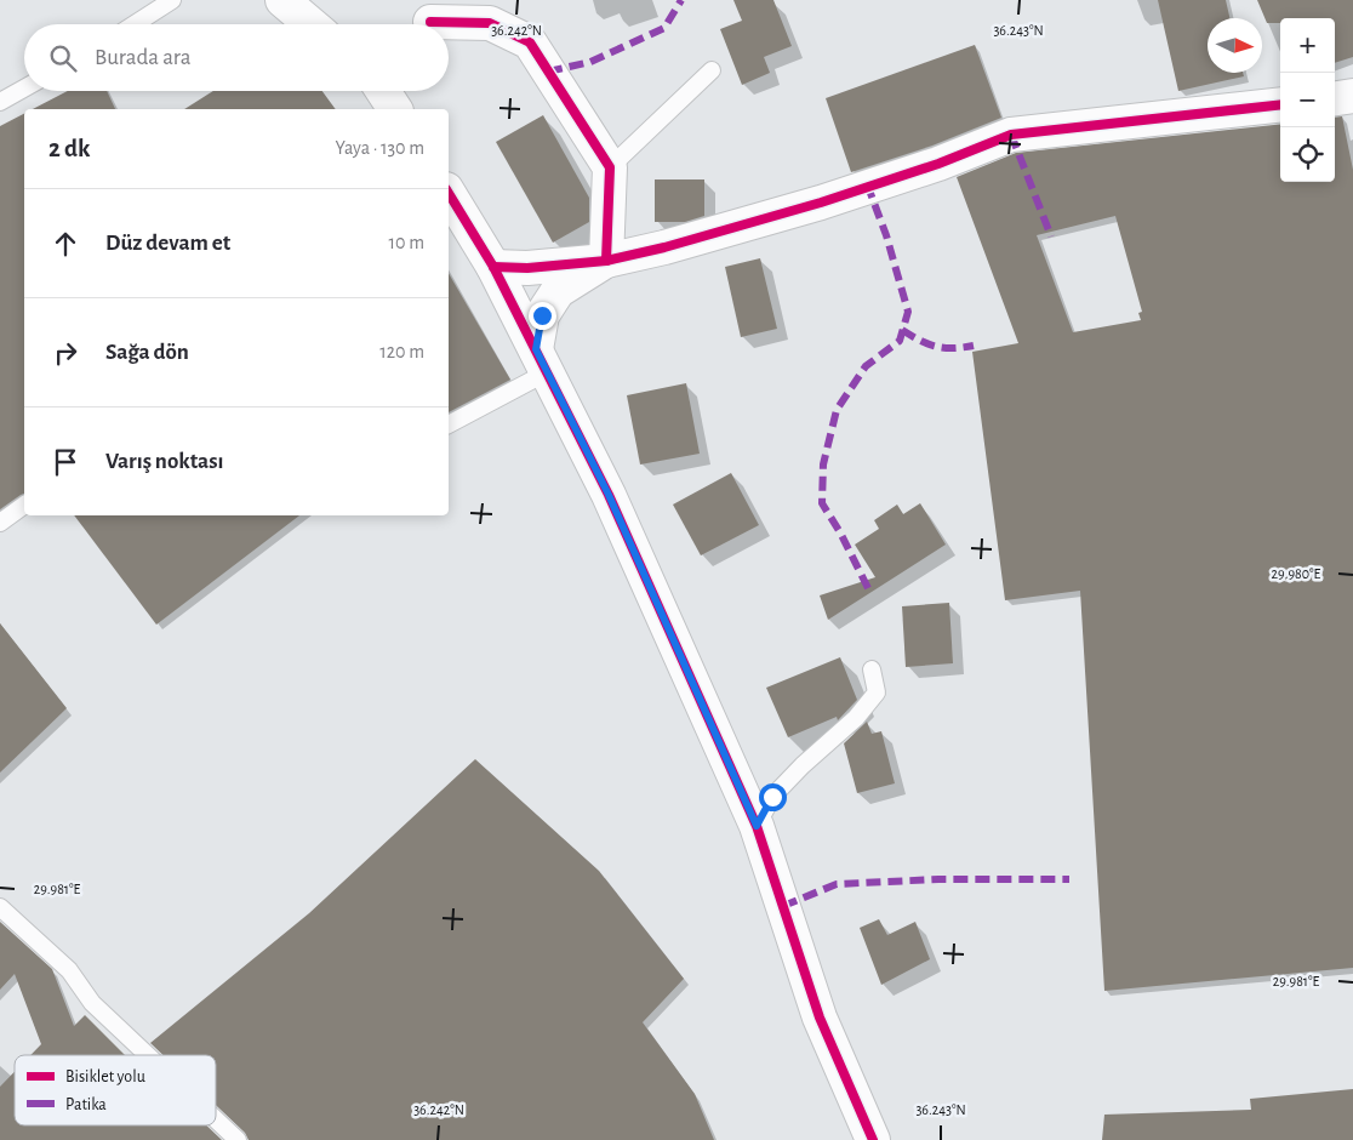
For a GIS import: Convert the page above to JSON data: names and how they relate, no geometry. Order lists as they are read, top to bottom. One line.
{"legend":["Bisiklet yolu","Patika"],"north":"right","page":{"map_buttons":["+","−"],"search":"Burada ara","heading":["2 dk","Yaya · 130 m"],"list":[["Düz devam et","10 m"],["Sağa dön","120 m"],"Varış noktası"]},"coordinates":["36.242°N","36.243°N","29.980°E","29.981°E"]}
